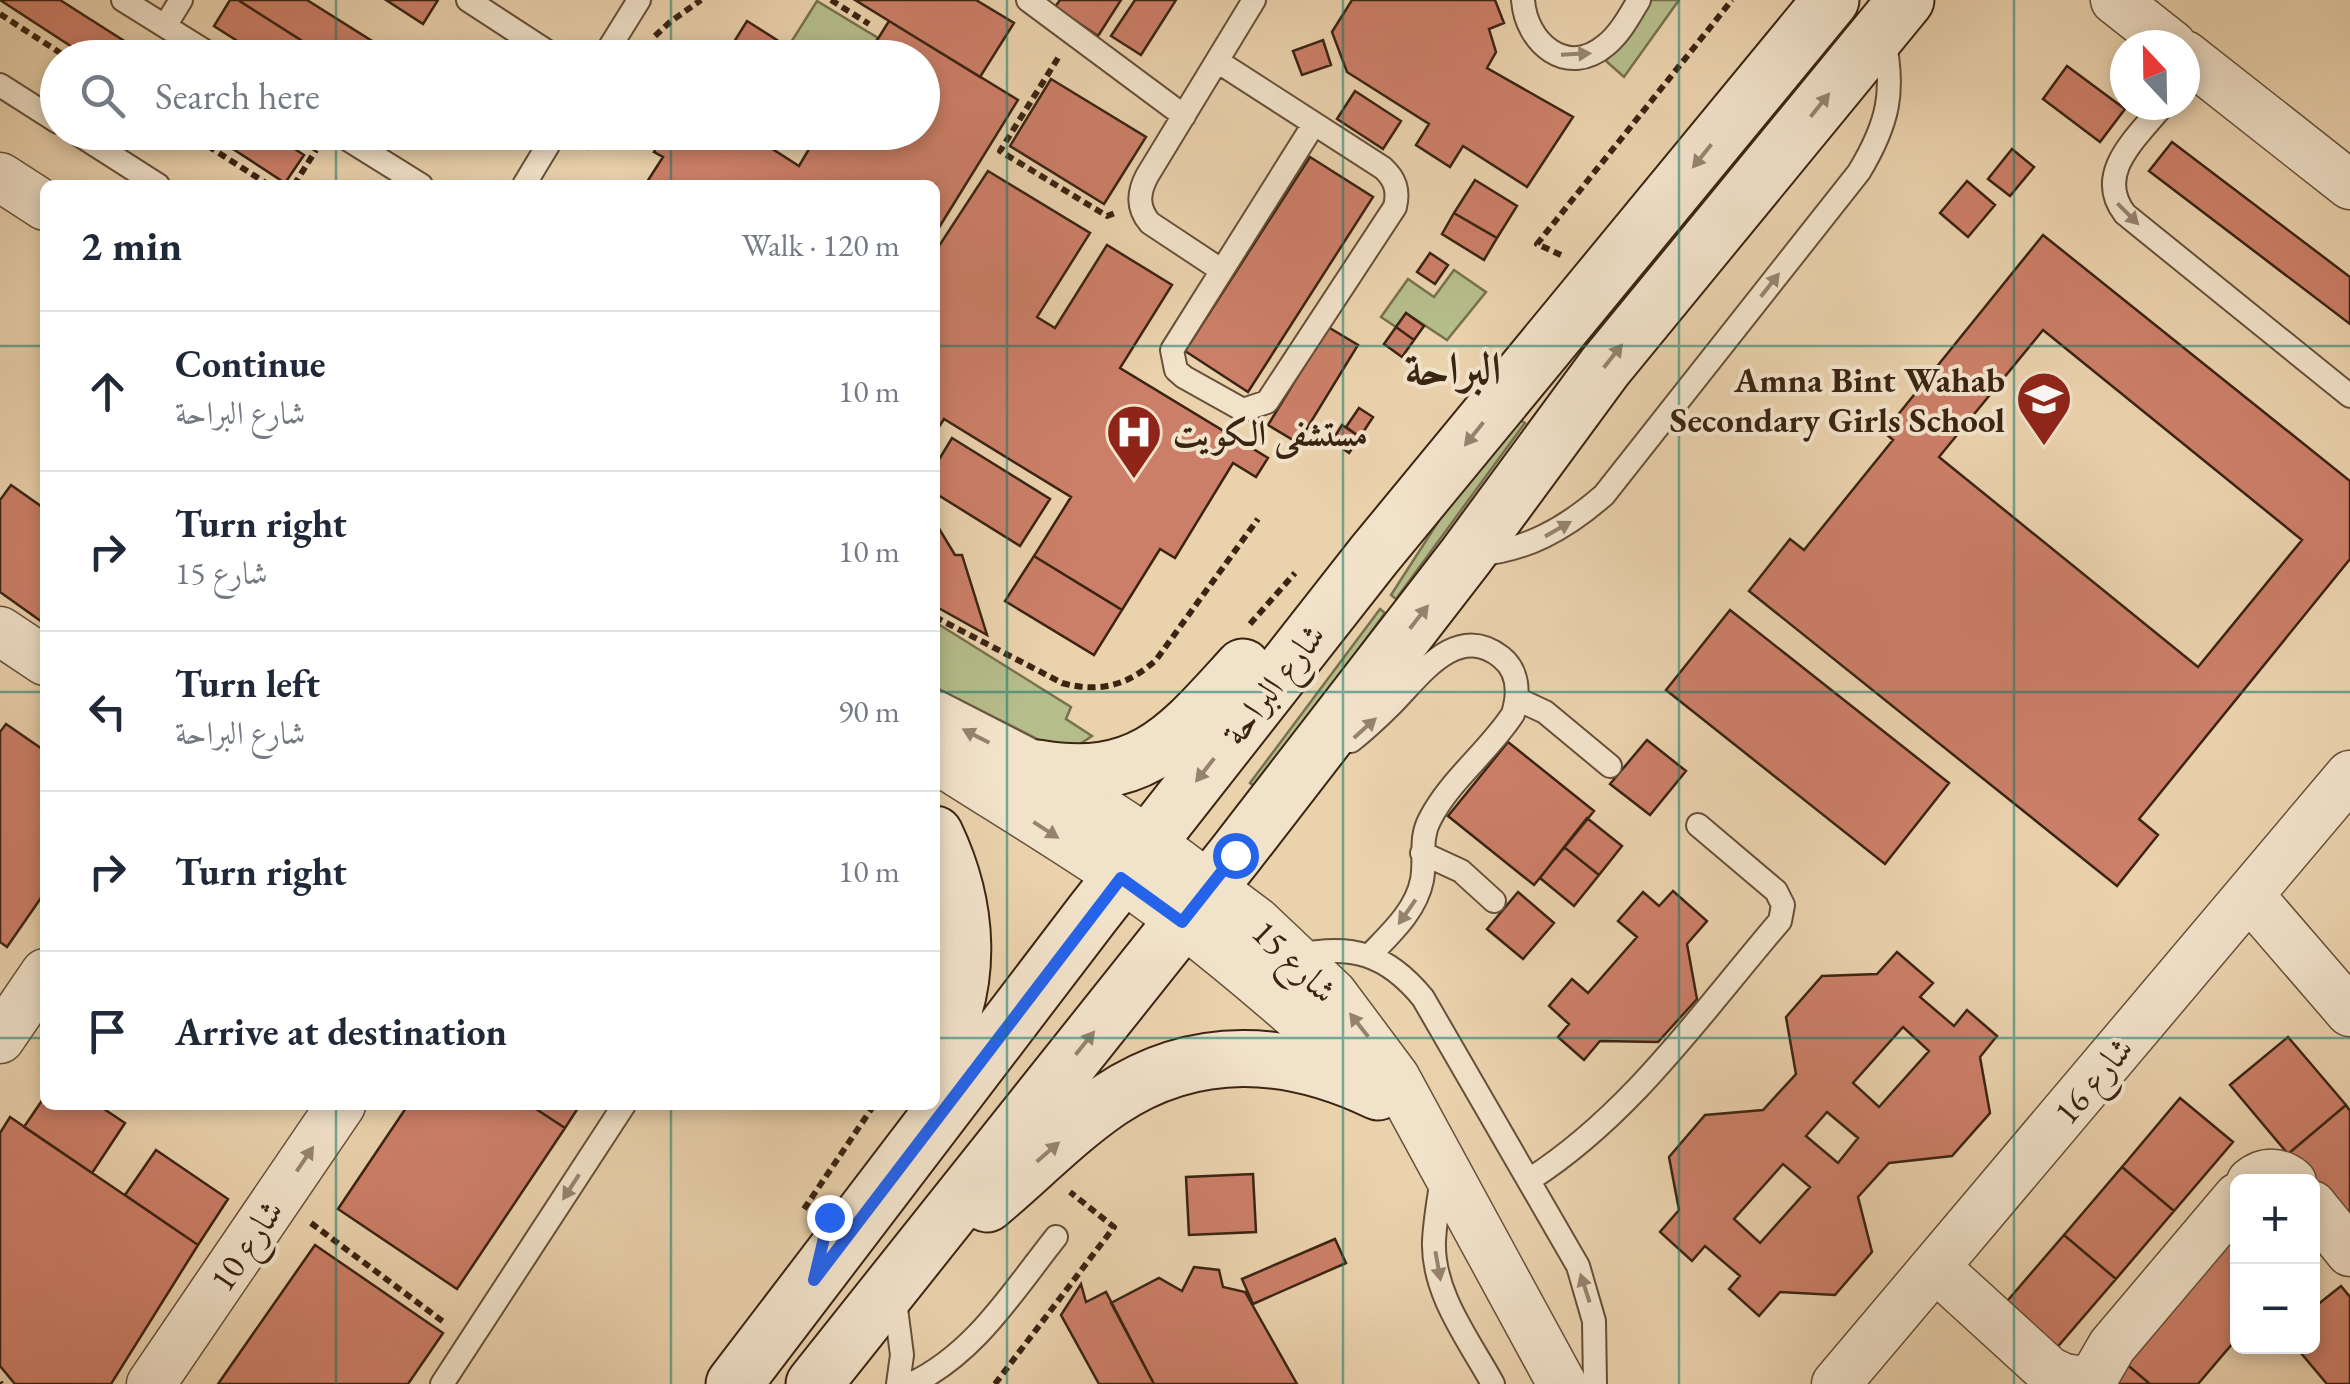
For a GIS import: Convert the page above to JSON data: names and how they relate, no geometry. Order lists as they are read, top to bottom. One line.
{"streets":{"street":["شارع البراحة","شارع 15","شارع 16","شارع 10"]},"crossings":[["شارع البراحة","شارع 15"]],"districts":["البراحة"],"places":{"school or university":["Amna Bint Wahab Secondary Girls School"],"hospital":["مستشفى الكويت"]},"north":"top","page":{"search":"Search here","heading":["2 min","Walk · 120 m"],"list":[["Continue","شارع البراحة","10 m"],["Turn right","شارع 15","10 m"],["Turn left","شارع البراحة","90 m"],["Turn right","10 m"],"Arrive at destination"],"map_buttons":["+","−"]}}
